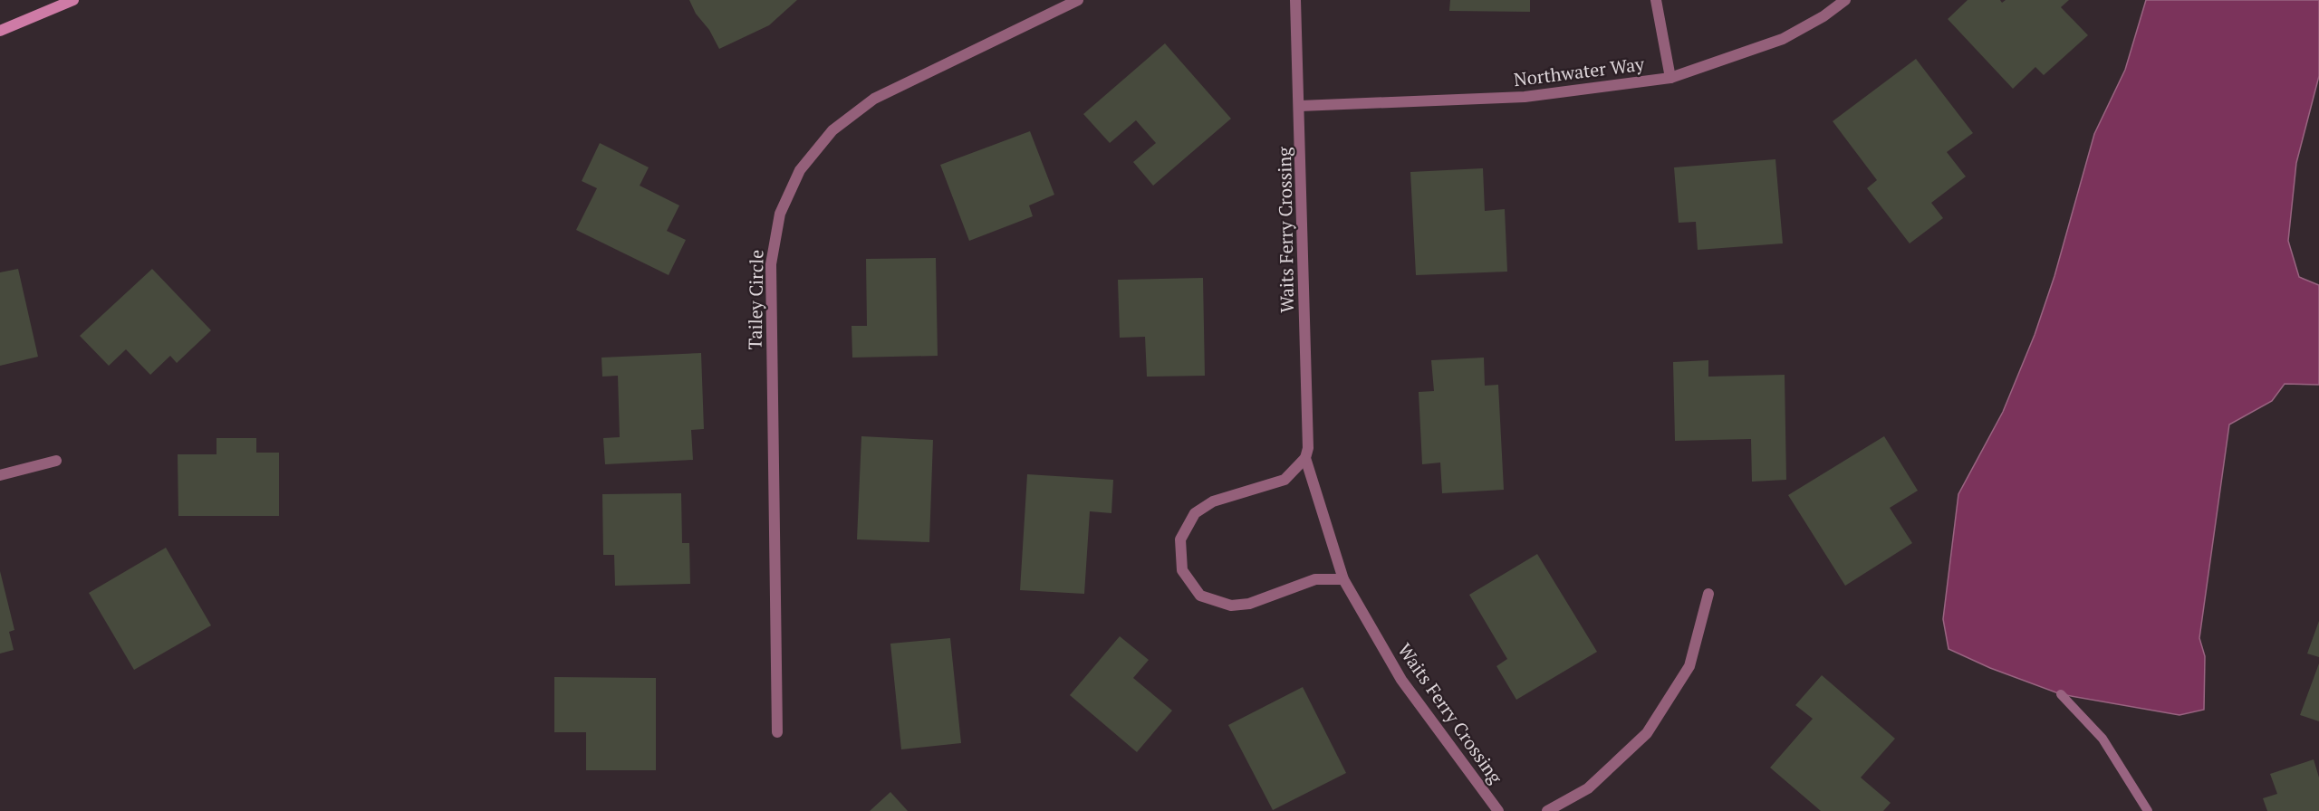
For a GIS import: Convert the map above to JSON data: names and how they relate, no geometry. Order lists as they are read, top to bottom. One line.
{"streets":{"street":["Northwater Way","Waits Ferry Crossing","Tailey Circle"]},"crossings":[["Northwater Way","Waits Ferry Crossing"]]}
